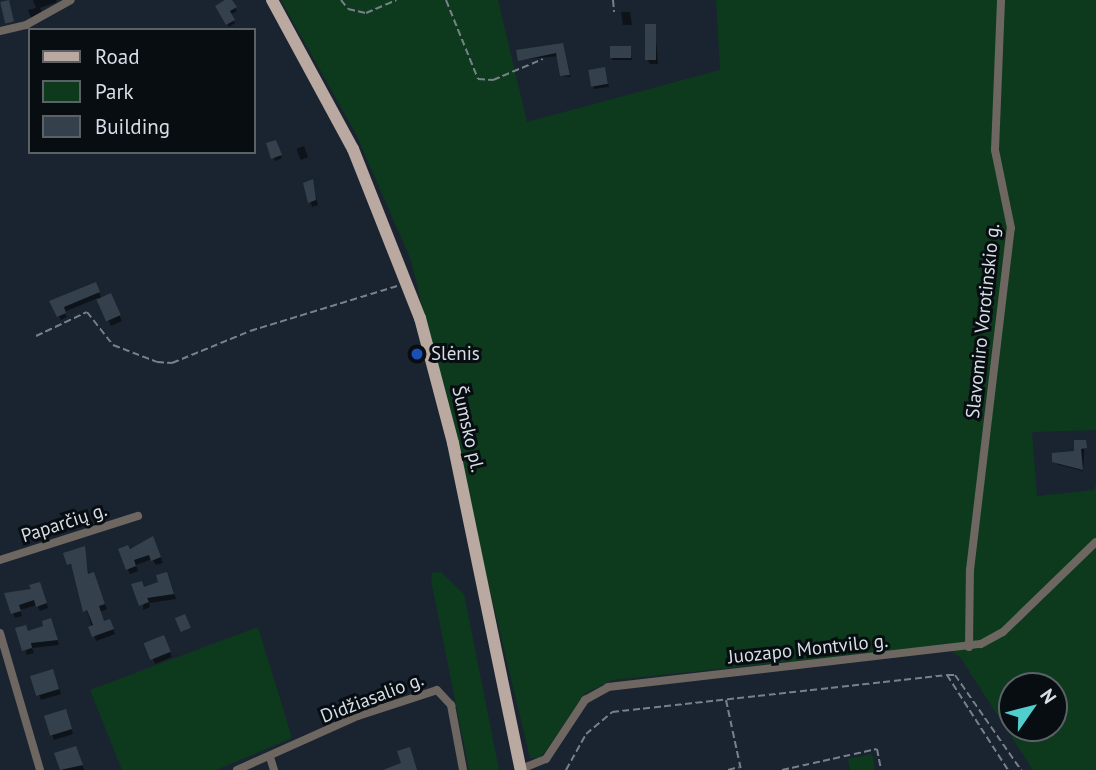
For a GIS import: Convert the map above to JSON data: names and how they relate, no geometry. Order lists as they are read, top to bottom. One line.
{"streets":{"main road":["Šumsko pl."],"street":["Slavomiro Vorotinskio g.","Paparčių g.","Juozapo Montvilo g.","Didžiasalio g."]},"crossings":[["Slavomiro Vorotinskio g.","Juozapo Montvilo g."],["Šumsko pl.","Juozapo Montvilo g."]],"places":["Slėnis"],"legend":["Road","Park","Building"],"north":"top right"}
